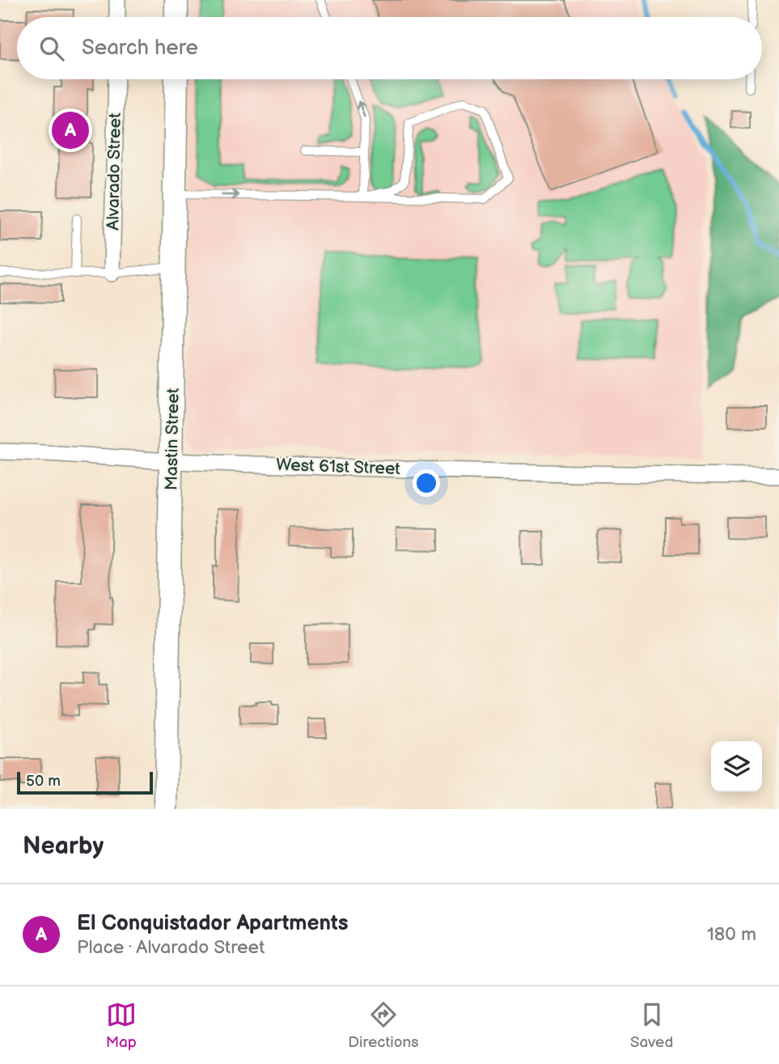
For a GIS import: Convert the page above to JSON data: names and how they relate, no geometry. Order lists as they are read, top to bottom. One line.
{"streets":{"street":["Alvarado Street","Mastin Street","West 61st Street"]},"crossings":[["Mastin Street","West 61st Street"]],"scale_bar":"50 m","page":{"search":"Search here","pins":"A","scale":"50 m","heading":"Nearby","list":[{"mark":"A","name":"El Conquistador Apartments","note":"Place · Alvarado Street","value":"180 m"}],"nav":["Map","Directions","Saved"]}}
